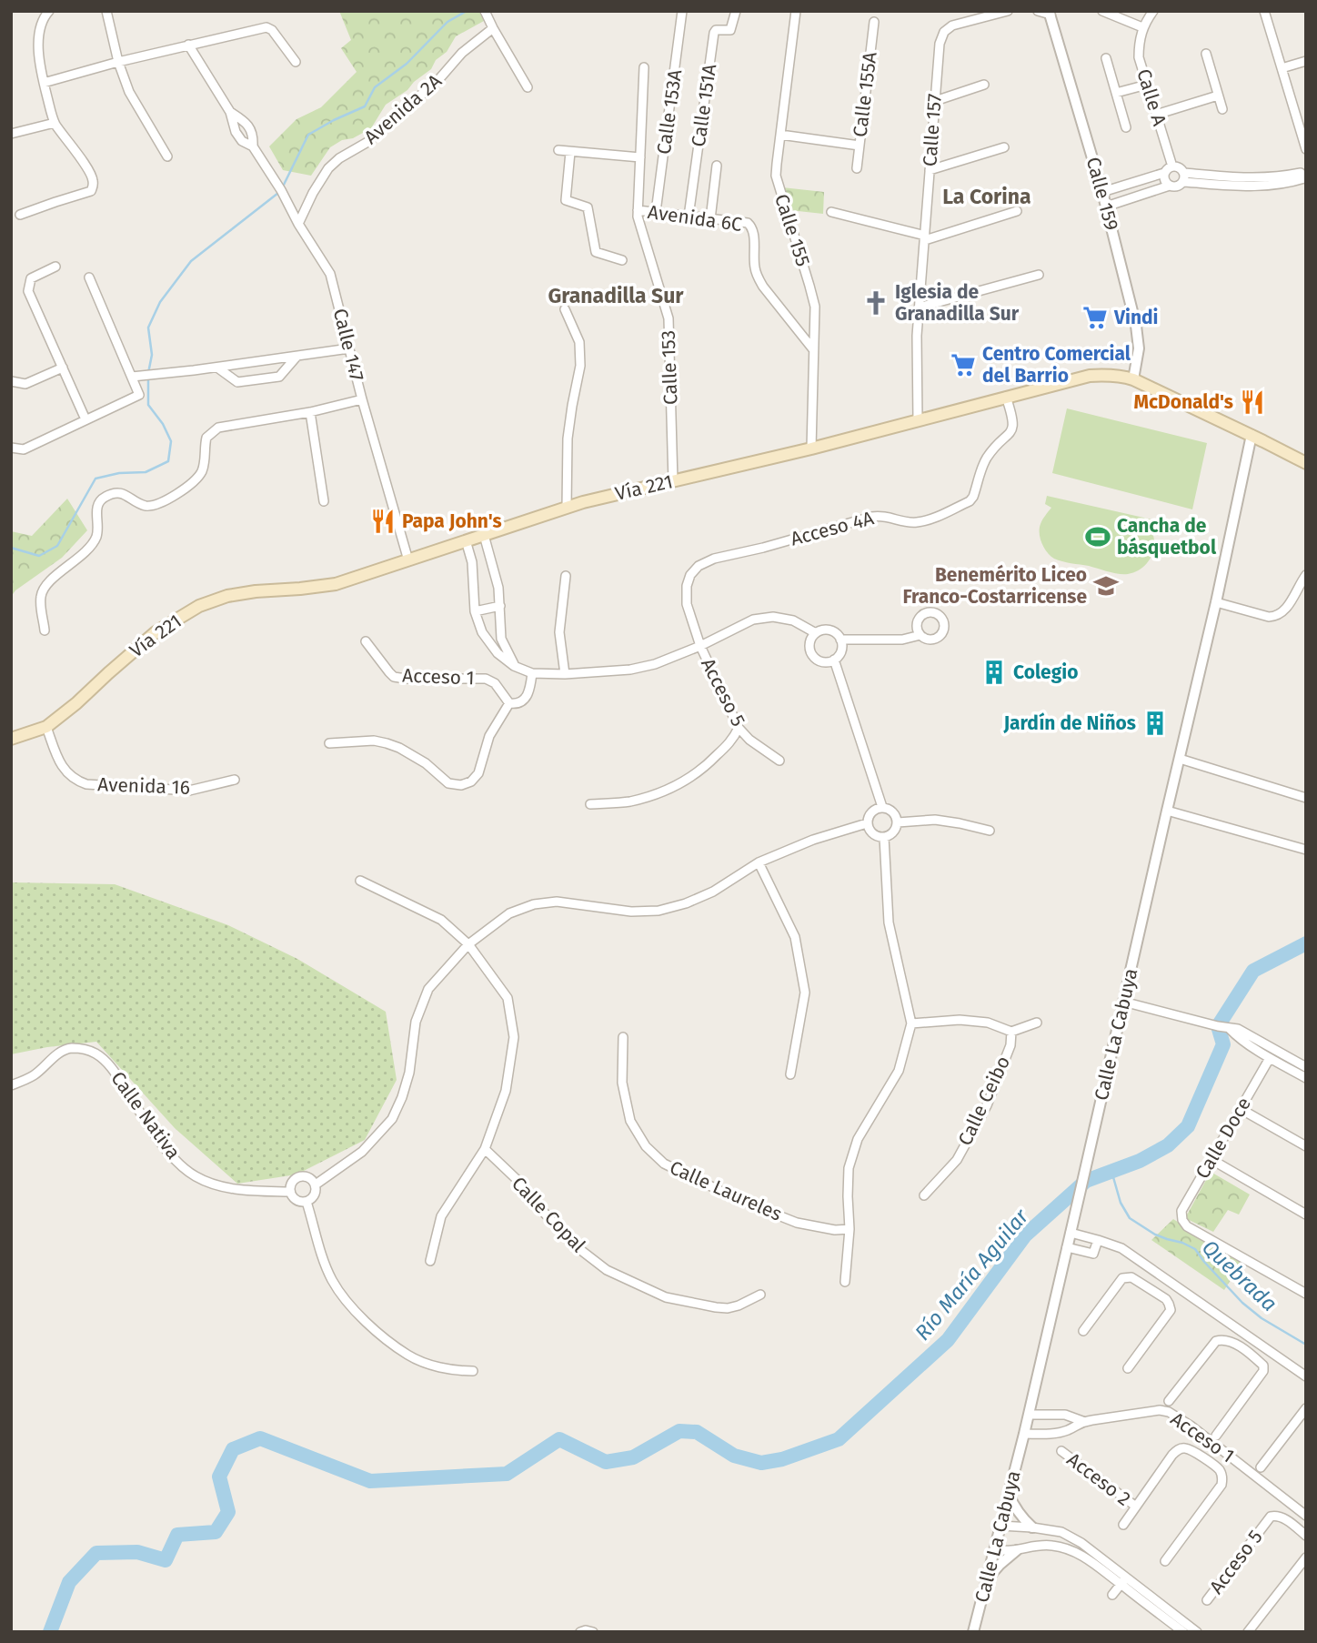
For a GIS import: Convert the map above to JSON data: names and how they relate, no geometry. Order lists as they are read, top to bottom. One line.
{"streets":{"main road":["Vía 221"],"street":["Calle 155A","Calle A","Calle 151A","Avenida 2A","Calle 153A","Calle 157","Calle 159","Avenida 6C","Calle 155","Calle 147","Calle 153","Acceso 4A","Acceso 1","Acceso 5","Avenida 16","Calle La Cabuya","Calle Ceibo","Calle Nativa","Calle Doce","Calle Laureles","Calle Copal","Acceso 2"]},"crossings":[["Calle 151A","Avenida 6C"],["Avenida 2A","Calle 147"],["Calle 153A","Avenida 6C"],["Calle 157","Vía 221"],["Calle 159","Vía 221"],["Avenida 6C","Calle 155"],["Avenida 6C","Calle 153"],["Calle 155","Vía 221"],["Calle 147","Vía 221"],["Calle 153","Vía 221"],["Vía 221","Acceso 4A"],["Vía 221","Avenida 16"],["Vía 221","Calle La Cabuya"],["Acceso 4A","Acceso 5"],["Acceso 1","Calle La Cabuya"]],"districts":["La Corina","Granadilla Sur"],"water":["Río María Aguilar","Quebrada"],"places":{"church":["Iglesia de Granadilla Sur"],"supermarket":["Vindi","Centro Comercial del Barrio"],"restaurant":["McDonald's","Papa John's"],"sports":["Cancha de básquetbol"],"school or university":["Benemérito Liceo Franco-Costarricense"],"building":["Colegio","Jardín de Niños"]}}
